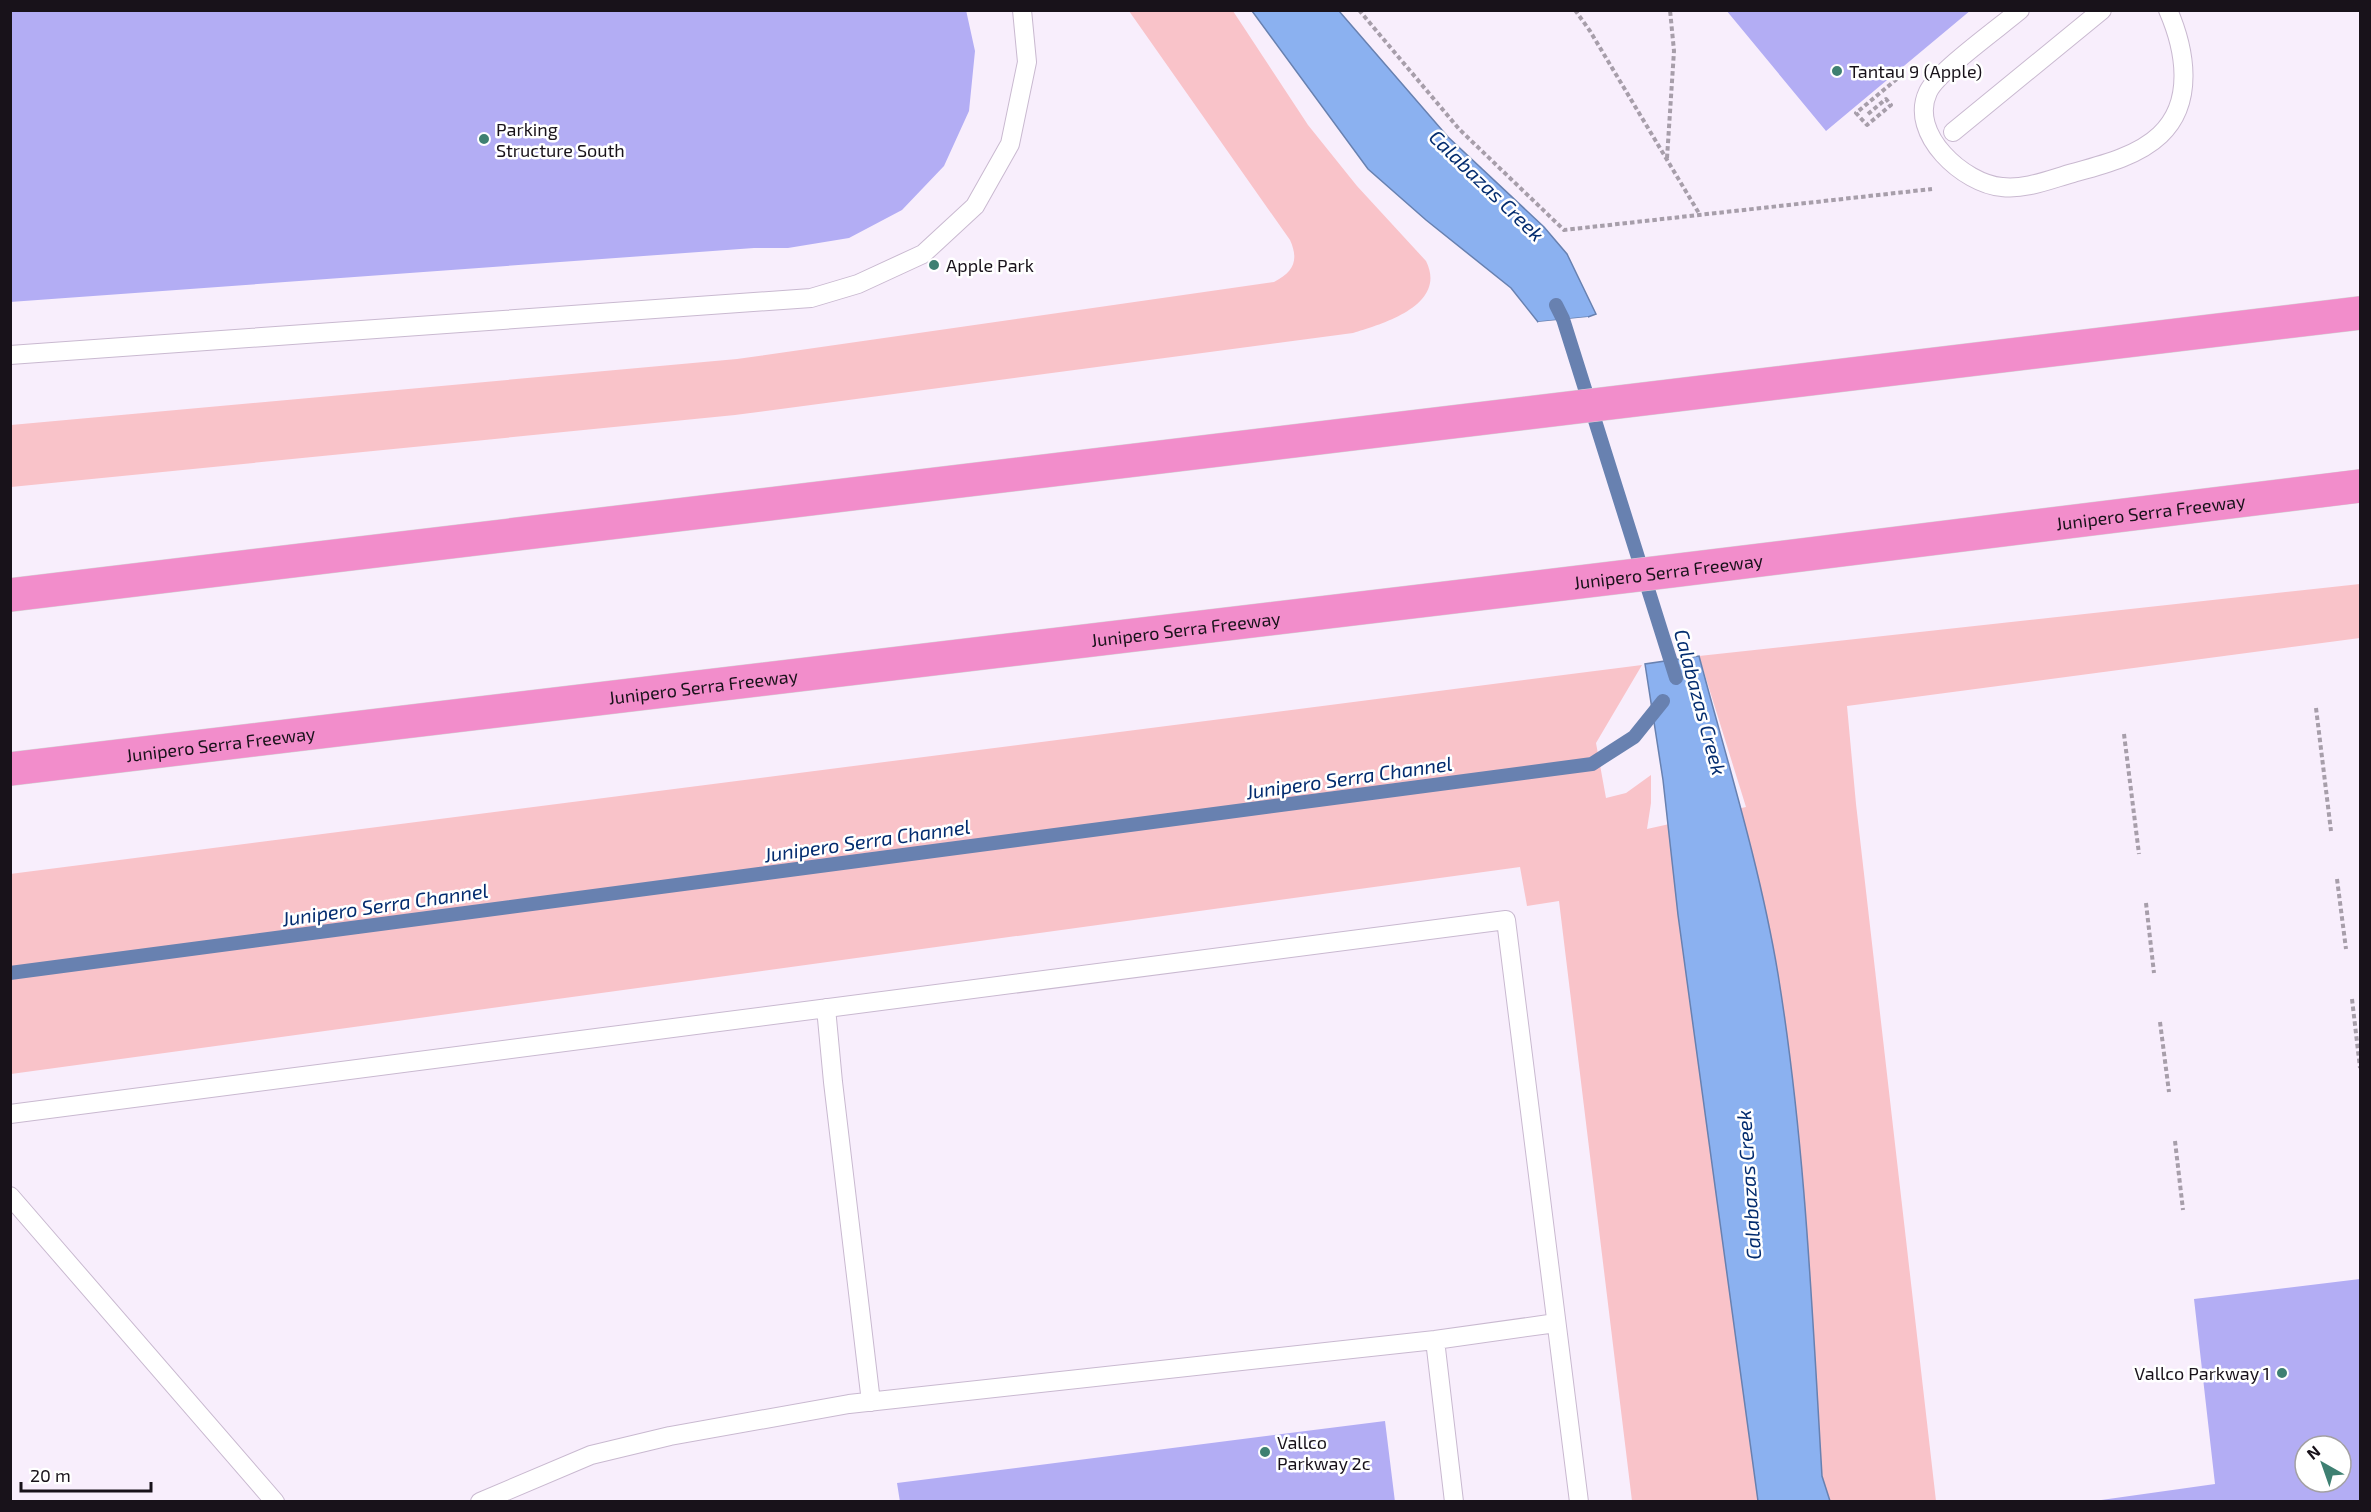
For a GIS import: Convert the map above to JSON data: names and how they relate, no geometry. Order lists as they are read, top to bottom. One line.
{"streets":{"highway":["Junipero Serra Freeway"]},"water":["Calabazas Creek","Junipero Serra Channel"],"places":["Tantau 9 (Apple)","Parking Structure South","Apple Park","Vallco Parkway 1","Vallco Parkway 2c"],"scale_bar":"20 m","north":"top left"}
